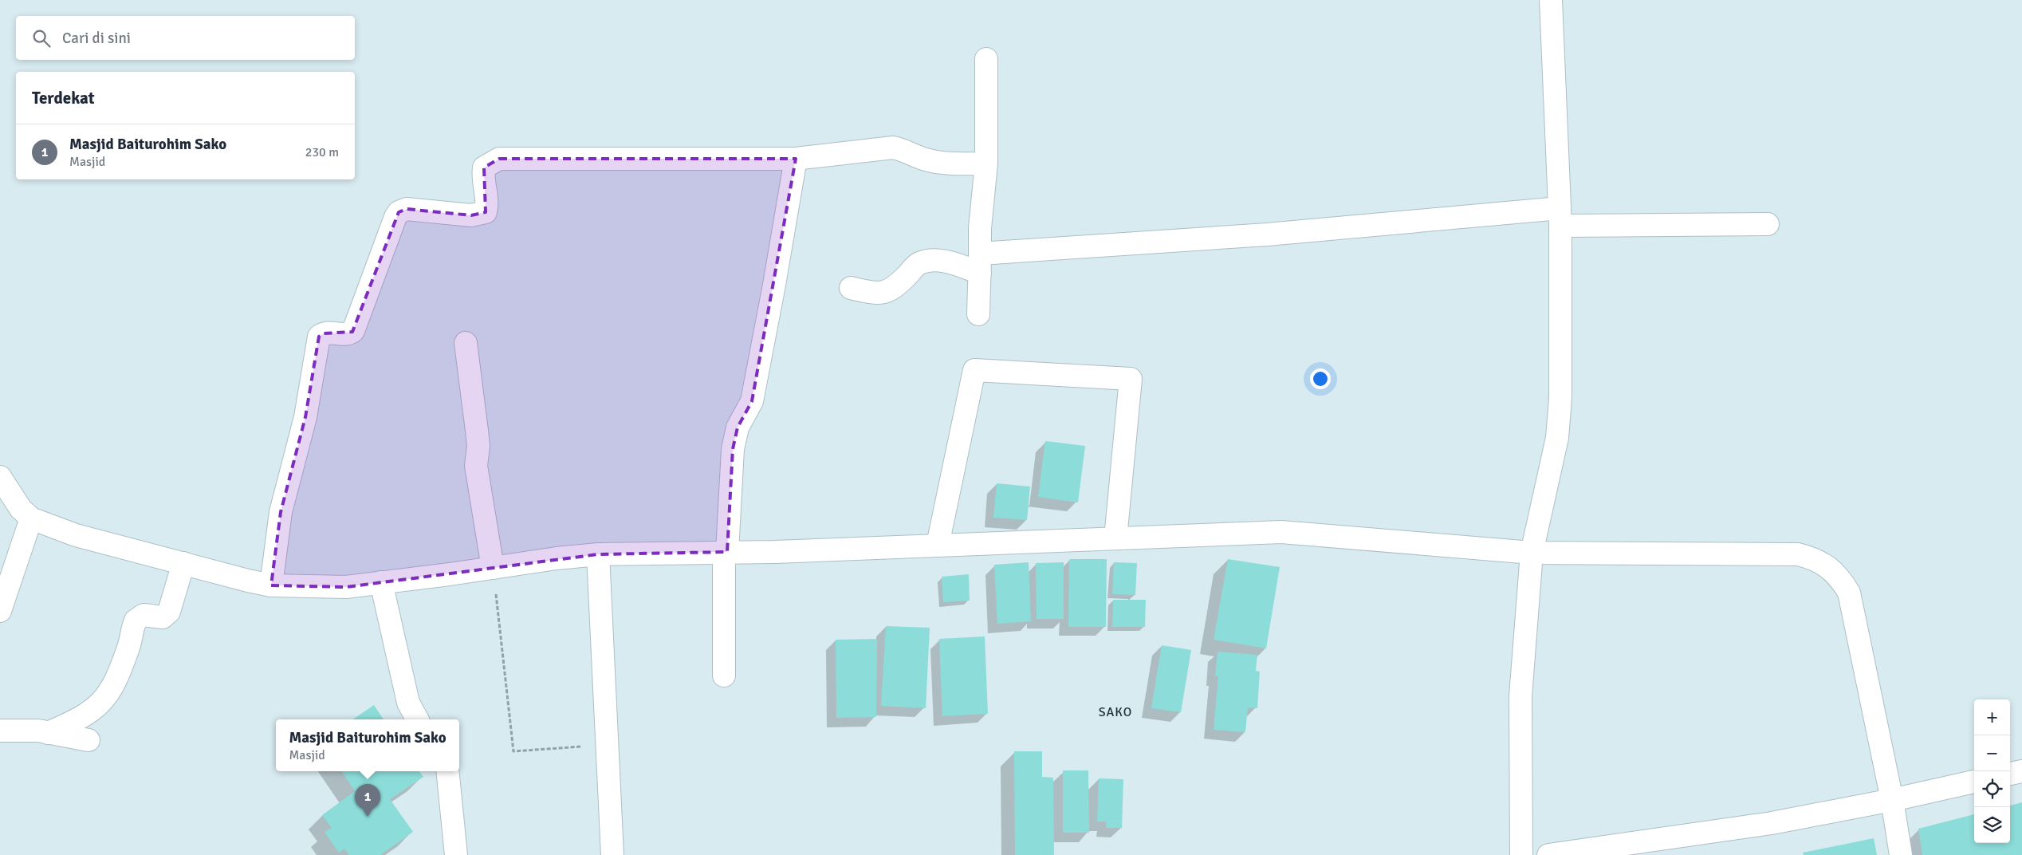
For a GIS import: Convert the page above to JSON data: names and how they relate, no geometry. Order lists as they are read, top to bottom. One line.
{"districts":["SAKO"],"page":{"search":"Cari di sini","heading":"Terdekat","list":[{"mark":"1","name":"Masjid Baiturohim Sako","note":"Masjid","value":"230 m"}],"map_buttons":["+","−"],"popup":["Masjid Baiturohim Sako","Masjid"],"pins":"1"}}
